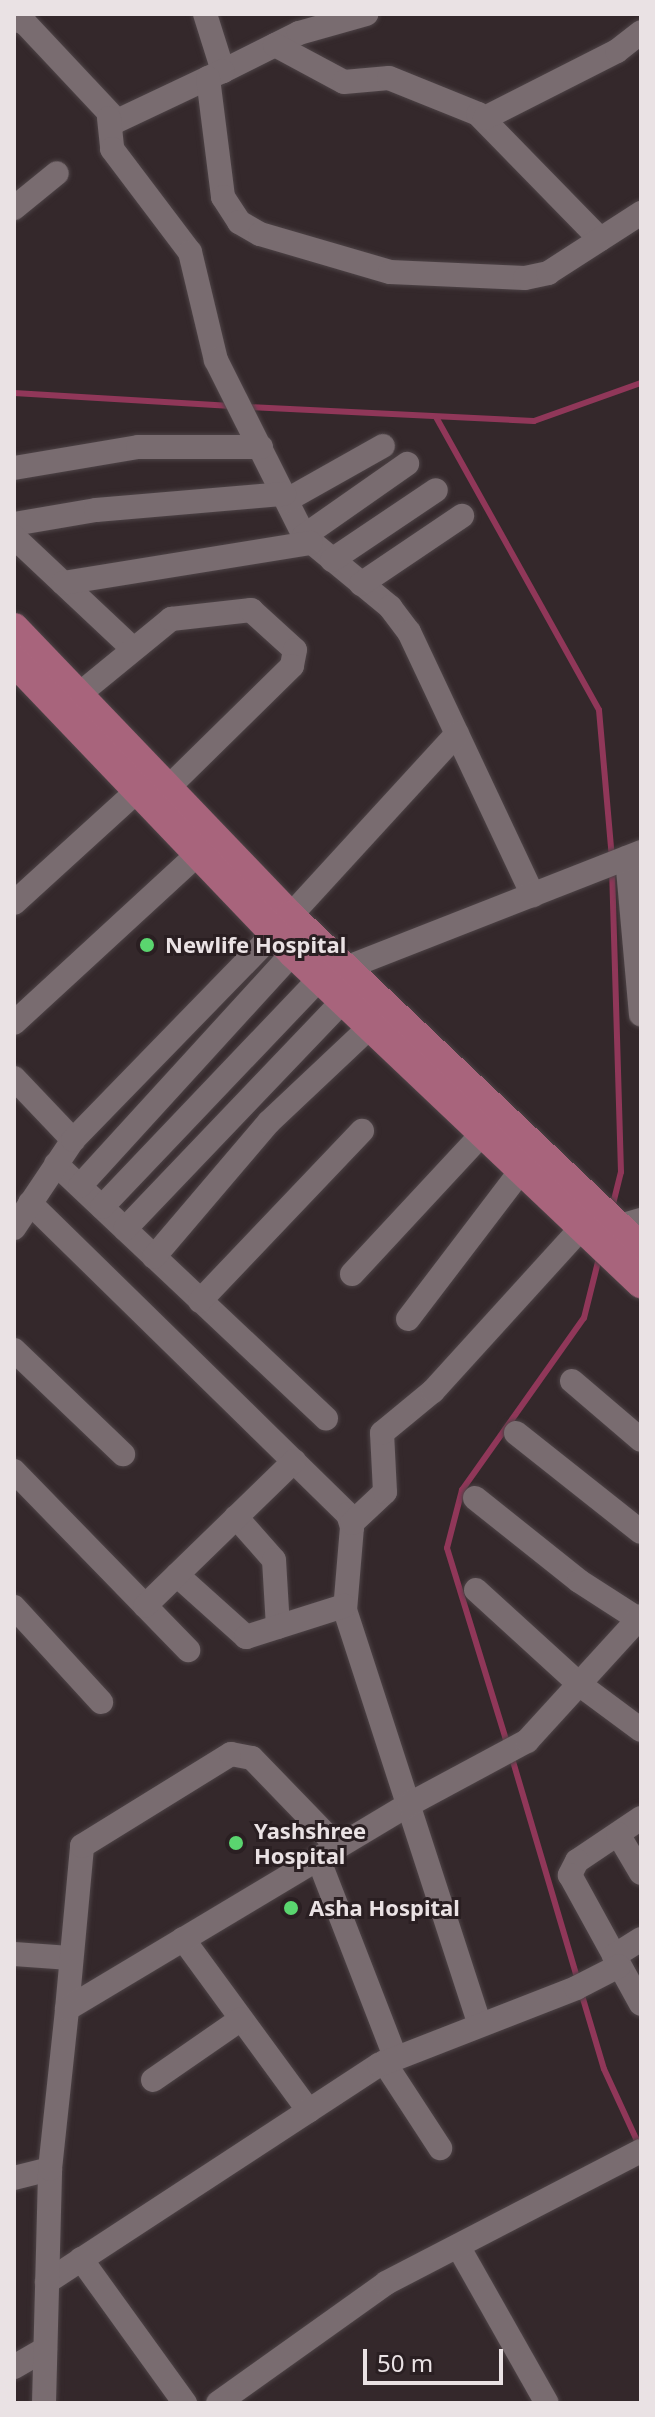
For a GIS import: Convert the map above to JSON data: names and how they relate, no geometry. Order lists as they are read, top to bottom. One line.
{"places":["Newlife Hospital","Yashshree Hospital","Asha Hospital"],"scale_bar":"50 m"}
